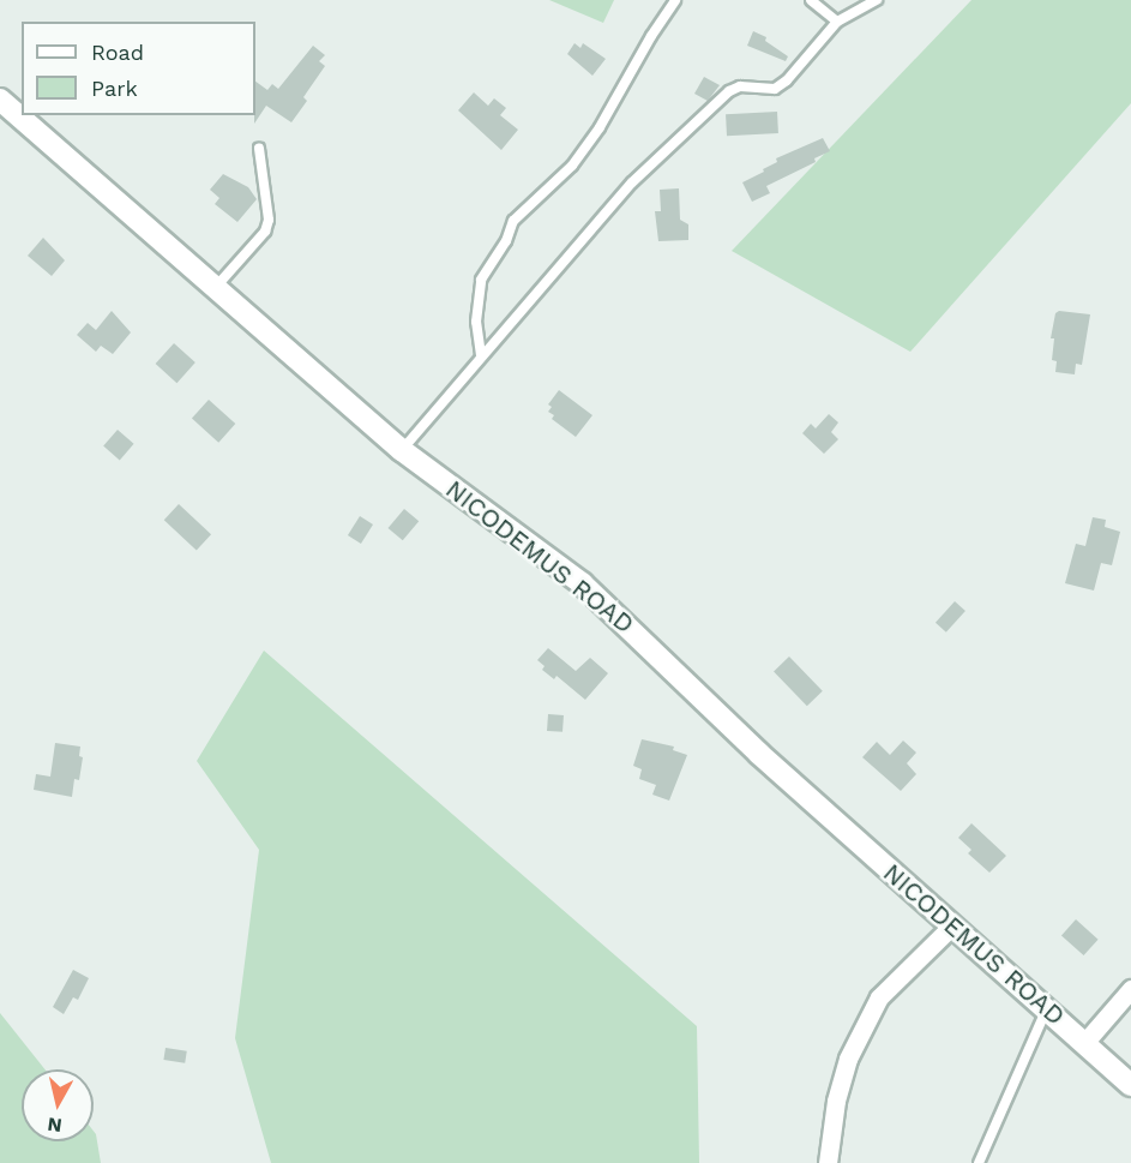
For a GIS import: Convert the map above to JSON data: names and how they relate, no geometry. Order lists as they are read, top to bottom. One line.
{"streets":{"street":["NICODEMUS ROAD"]},"legend":["Road","Park"],"north":"bottom"}
